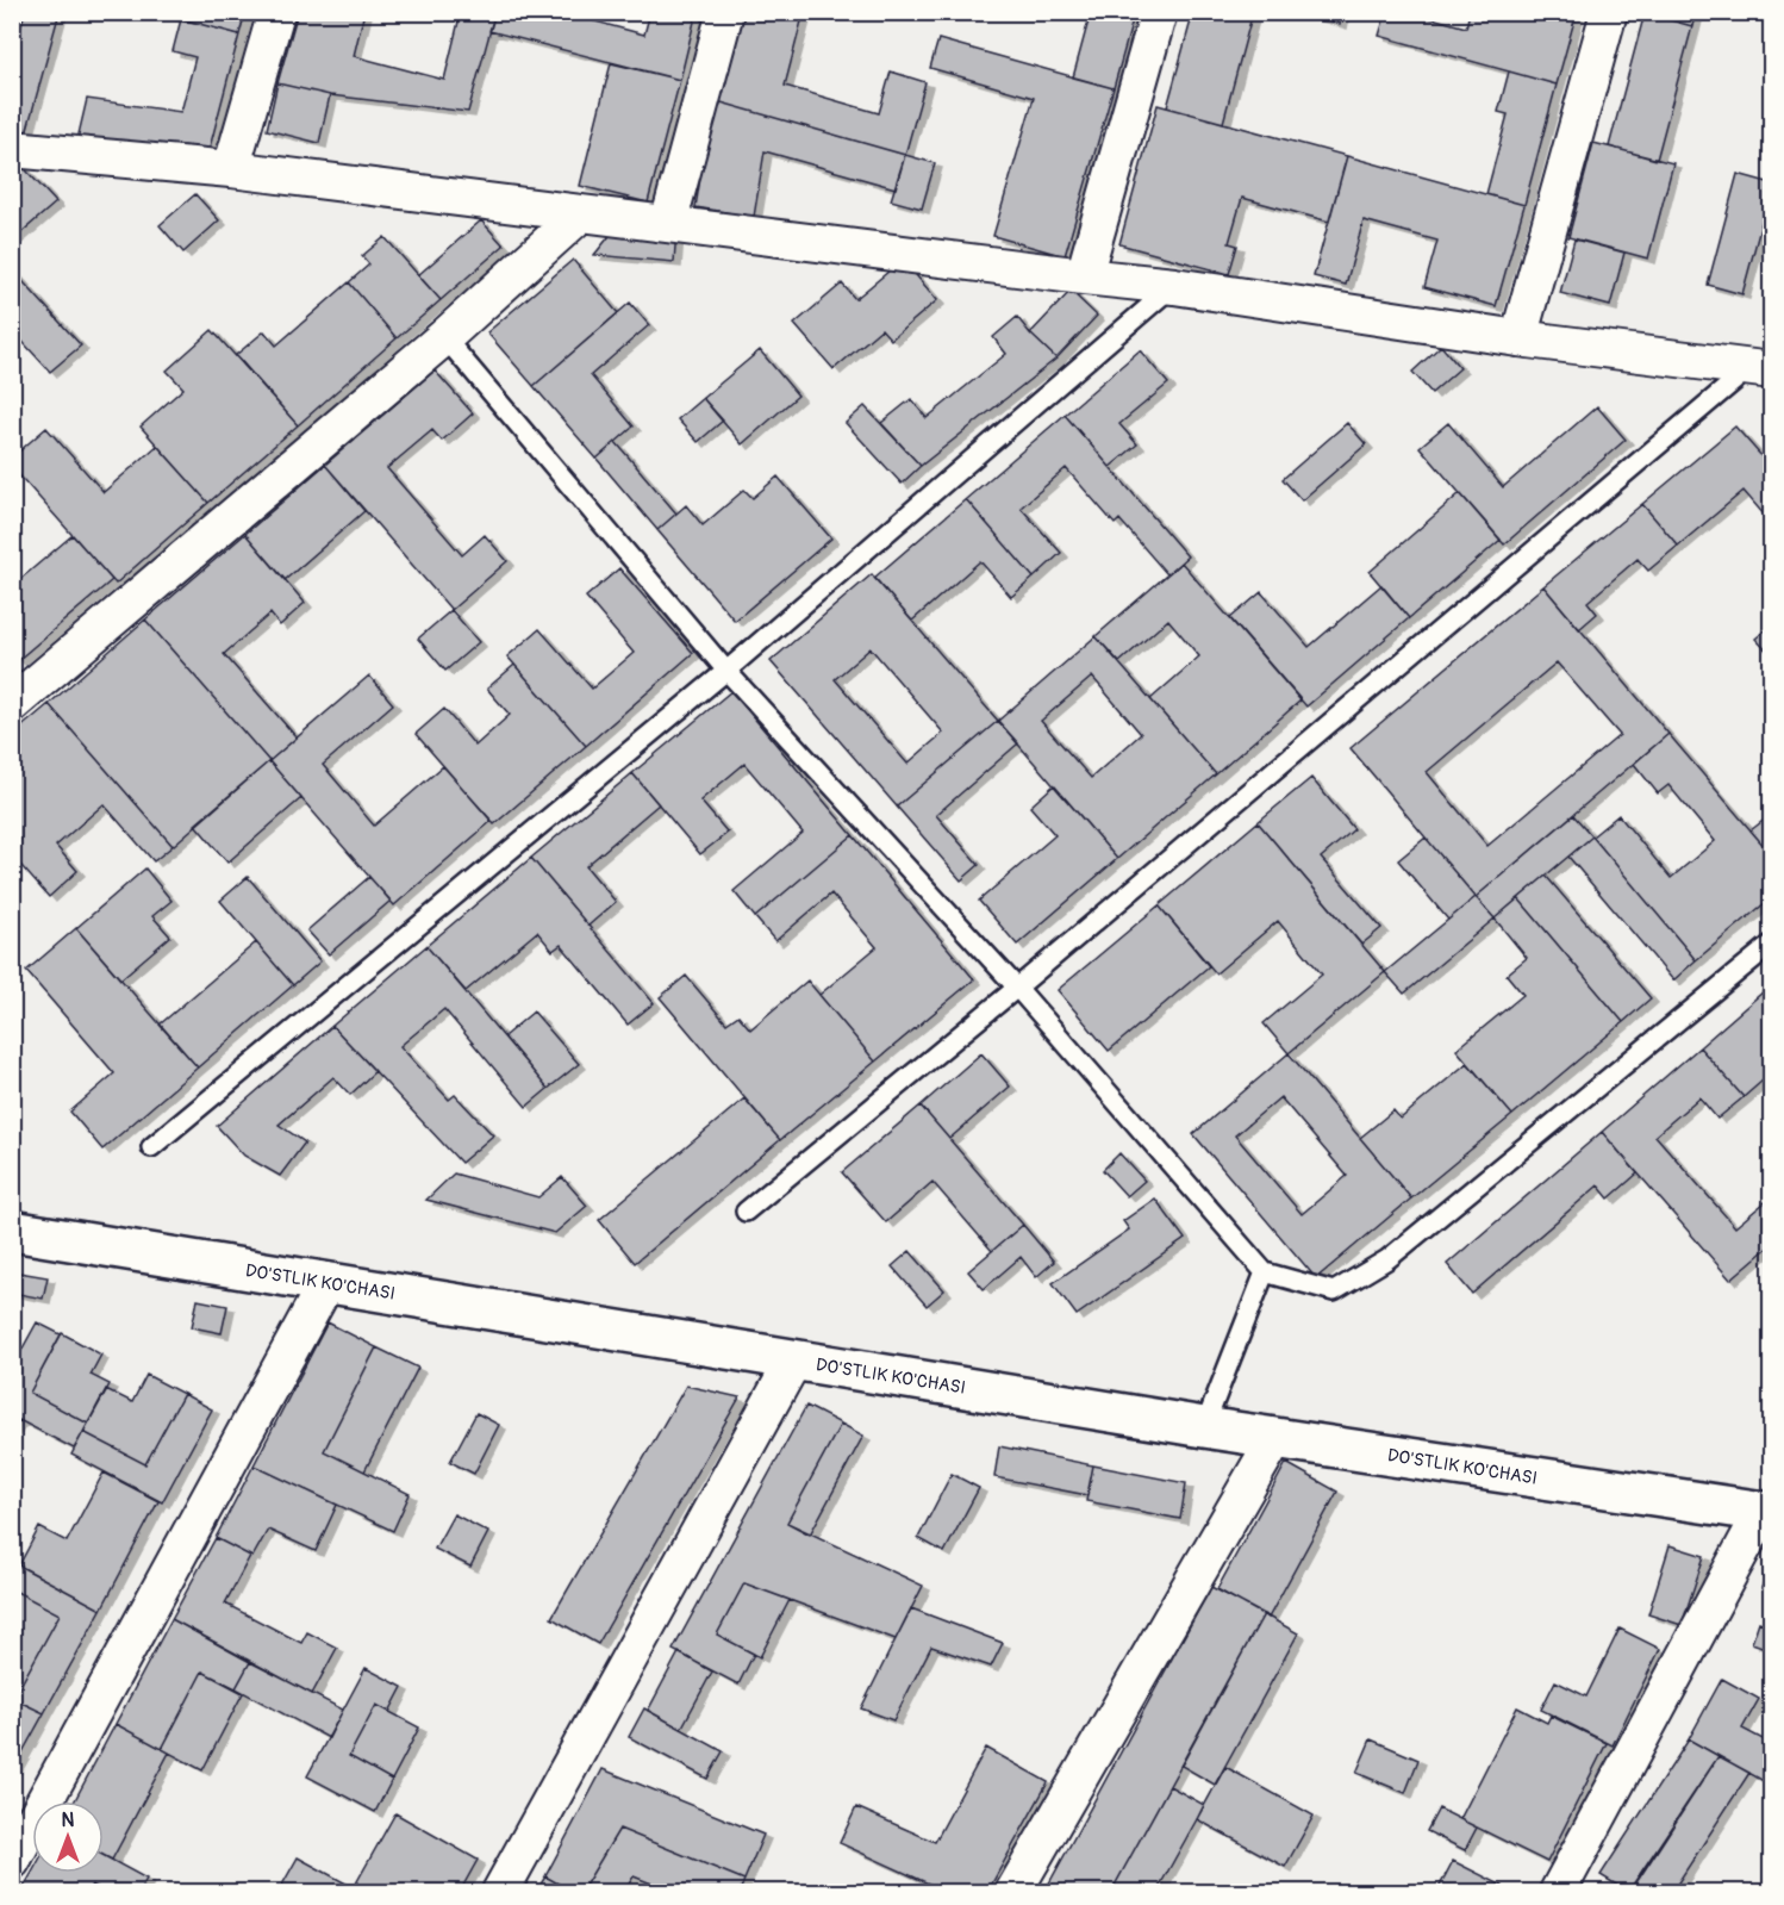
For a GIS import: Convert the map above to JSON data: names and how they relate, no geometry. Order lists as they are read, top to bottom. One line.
{"streets":{"street":["DO'STLIK KO'CHASI"]},"north":"top"}
